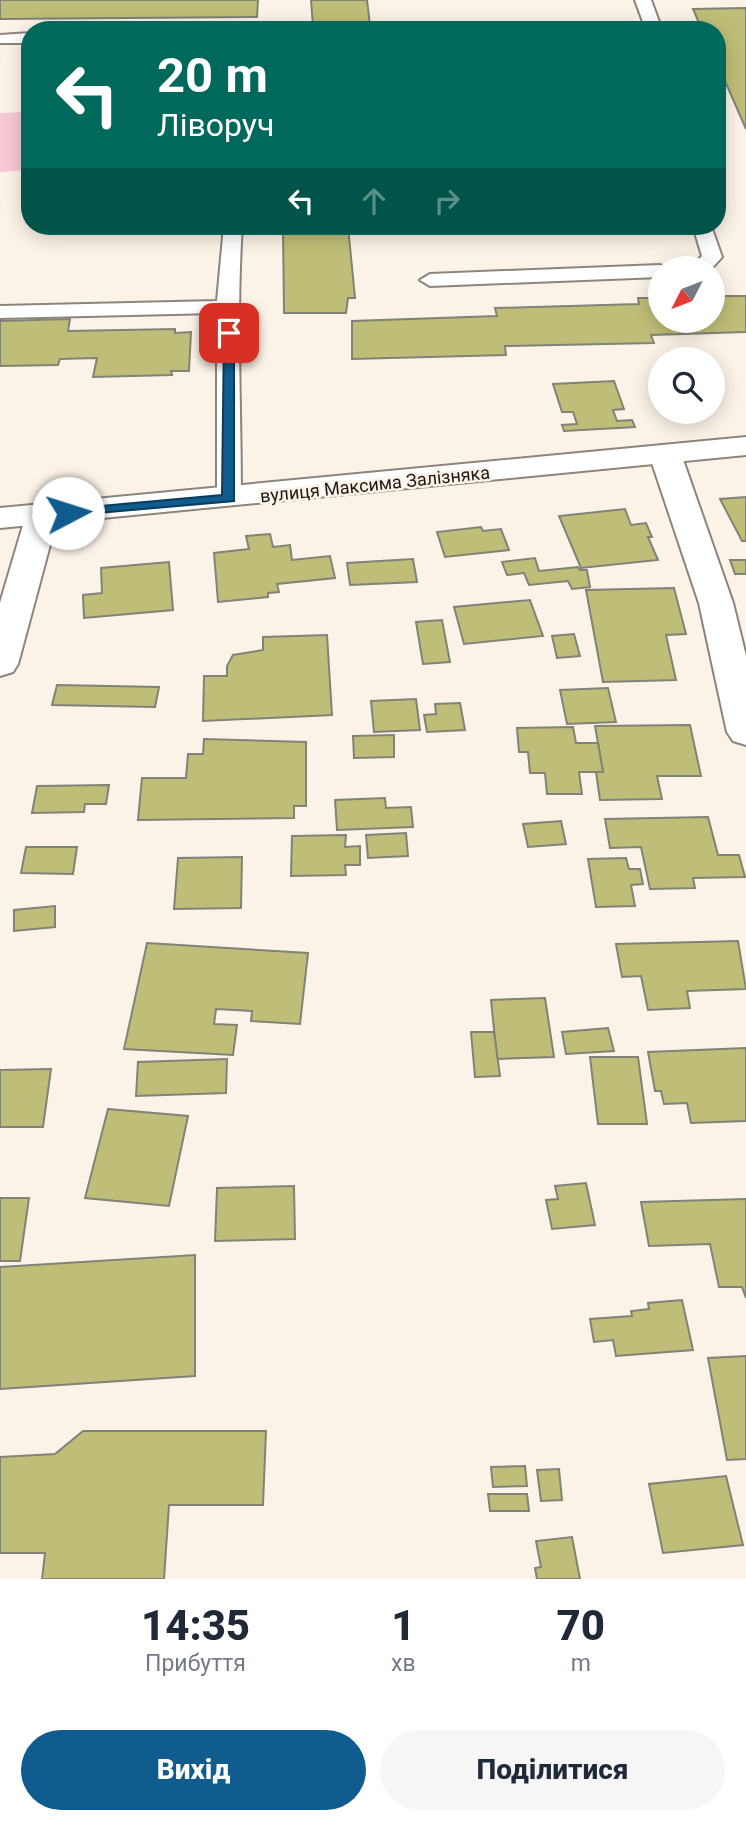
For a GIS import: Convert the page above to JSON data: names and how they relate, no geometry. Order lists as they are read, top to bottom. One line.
{"streets":{"main road":["вулиця Максима Залізняка"]},"north":"bottom left","page":{"turn":["20 m","Ліворуч"],"eta":["14:35","Прибуття","1","хв","70","m"],"buttons":["Вихід","Поділитися"]}}
